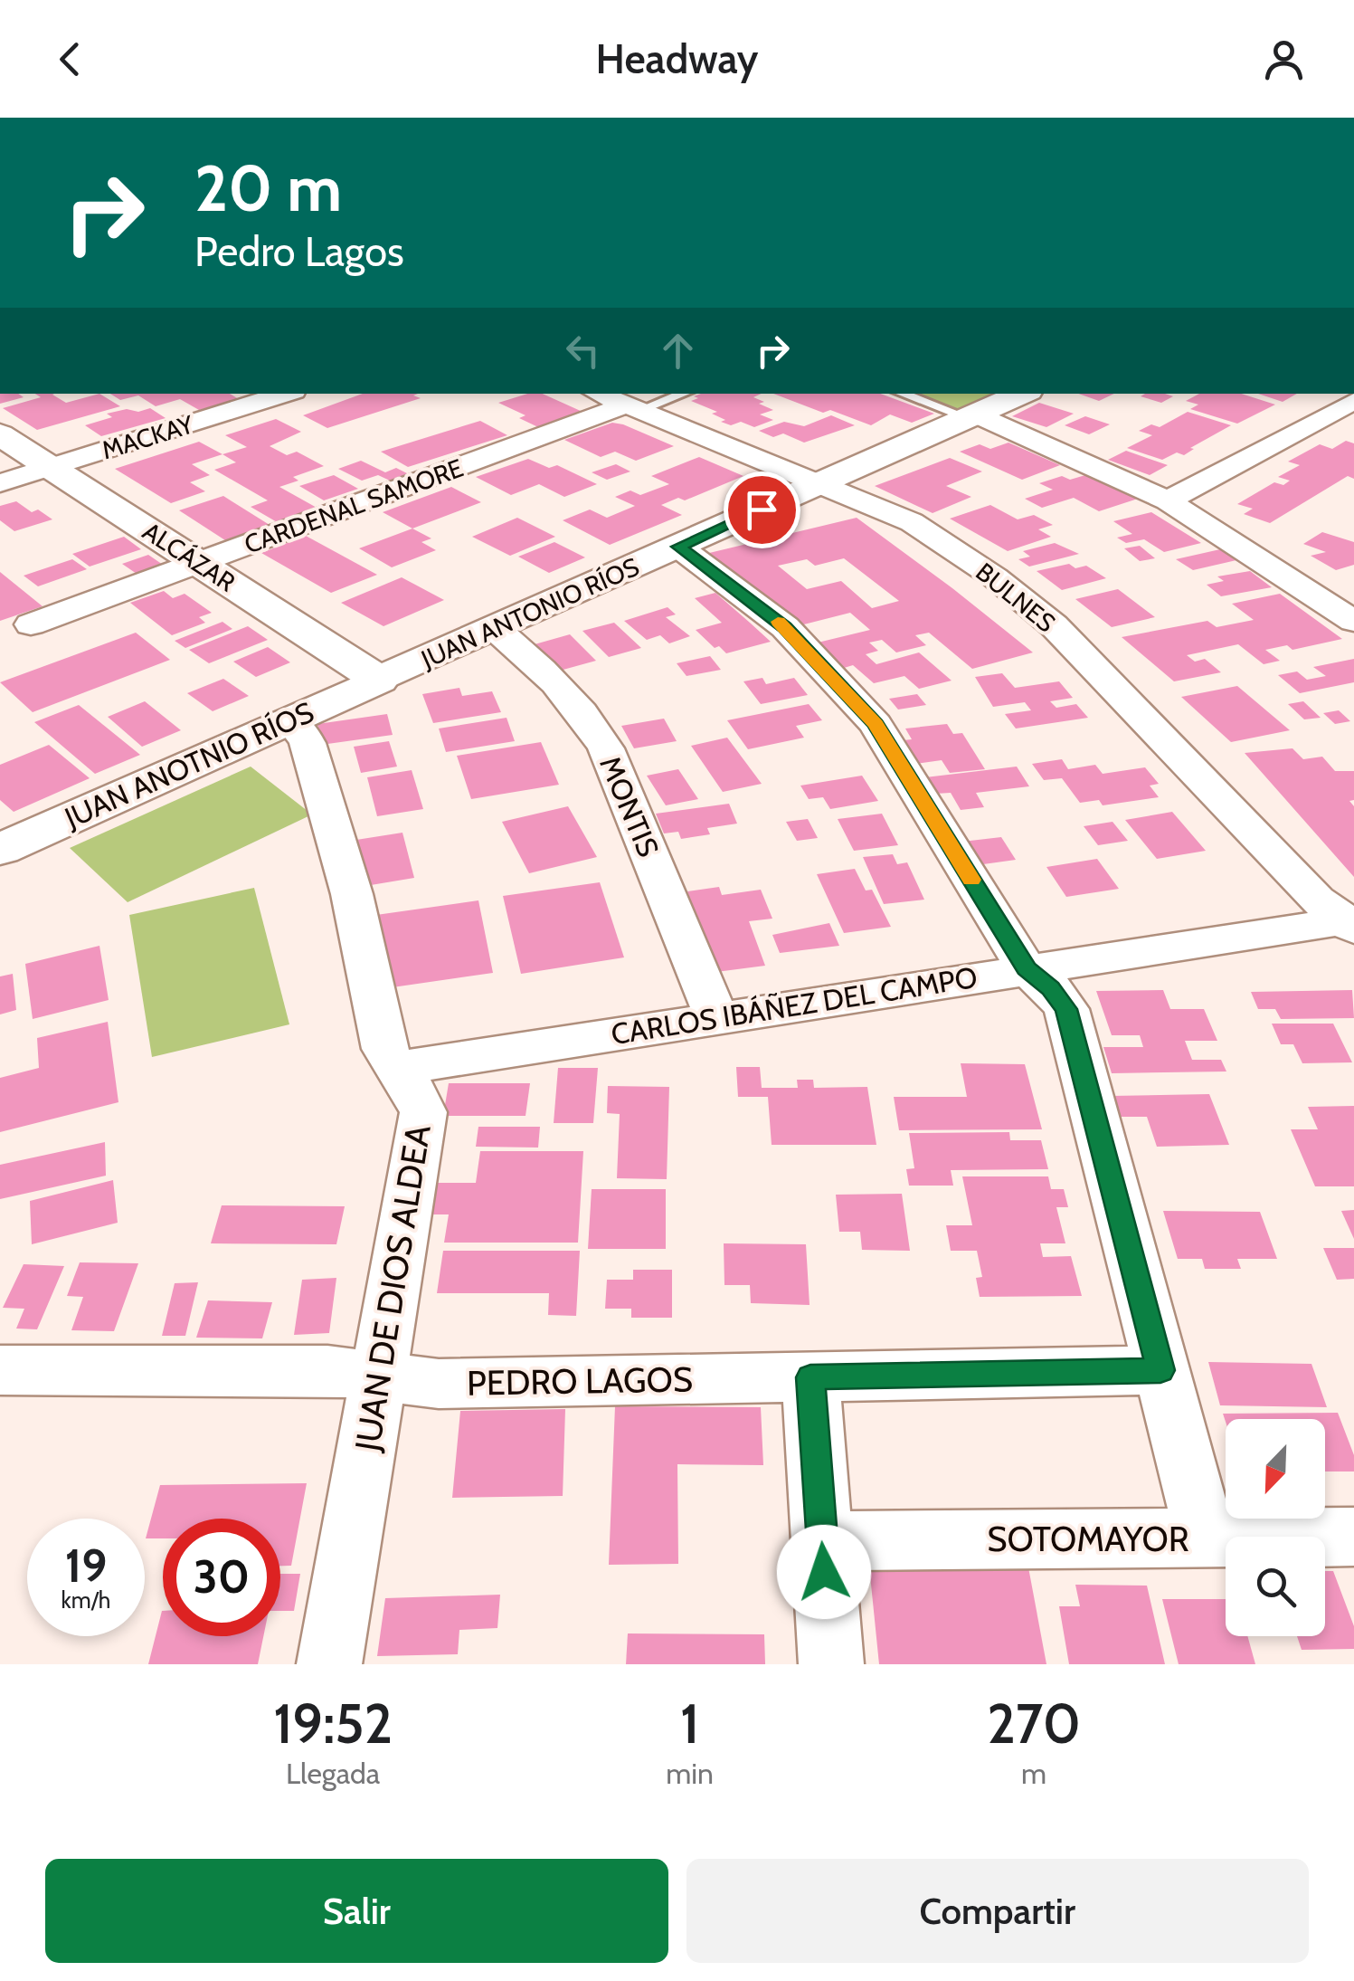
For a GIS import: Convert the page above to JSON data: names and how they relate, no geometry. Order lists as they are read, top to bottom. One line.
{"streets":{"main road":["ALCÁZAR","JUAN ANTONIO RÍOS","JUAN ANOTNIO RÍOS"],"street":["MACKAY","CARDENAL SAMORE","BULNES","MONTIS","CARLOS IBÁÑEZ DEL CAMPO","JUAN DE DIOS ALDEA","PEDRO LAGOS","SOTOMAYOR"]},"crossings":[["MACKAY","ALCÁZAR"],["CARDENAL SAMORE","ALCÁZAR"],["CARDENAL SAMORE","BULNES"],["ALCÁZAR","JUAN ANTONIO RÍOS"],["ALCÁZAR","JUAN ANOTNIO RÍOS"],["BULNES","JUAN ANTONIO RÍOS"],["BULNES","CARLOS IBÁÑEZ DEL CAMPO"],["JUAN ANTONIO RÍOS","JUAN ANOTNIO RÍOS"],["JUAN ANTONIO RÍOS","MONTIS"],["JUAN ANOTNIO RÍOS","JUAN DE DIOS ALDEA"],["MONTIS","CARLOS IBÁÑEZ DEL CAMPO"],["CARLOS IBÁÑEZ DEL CAMPO","JUAN DE DIOS ALDEA"],["JUAN DE DIOS ALDEA","PEDRO LAGOS"]],"north":"bottom left","page":{"header":"Headway","turn":["20 m","Pedro Lagos"],"speed":"19 km/h","limit":"30","eta":["19:52","Llegada","1","min","270","m"],"buttons":["Salir","Compartir"]}}
